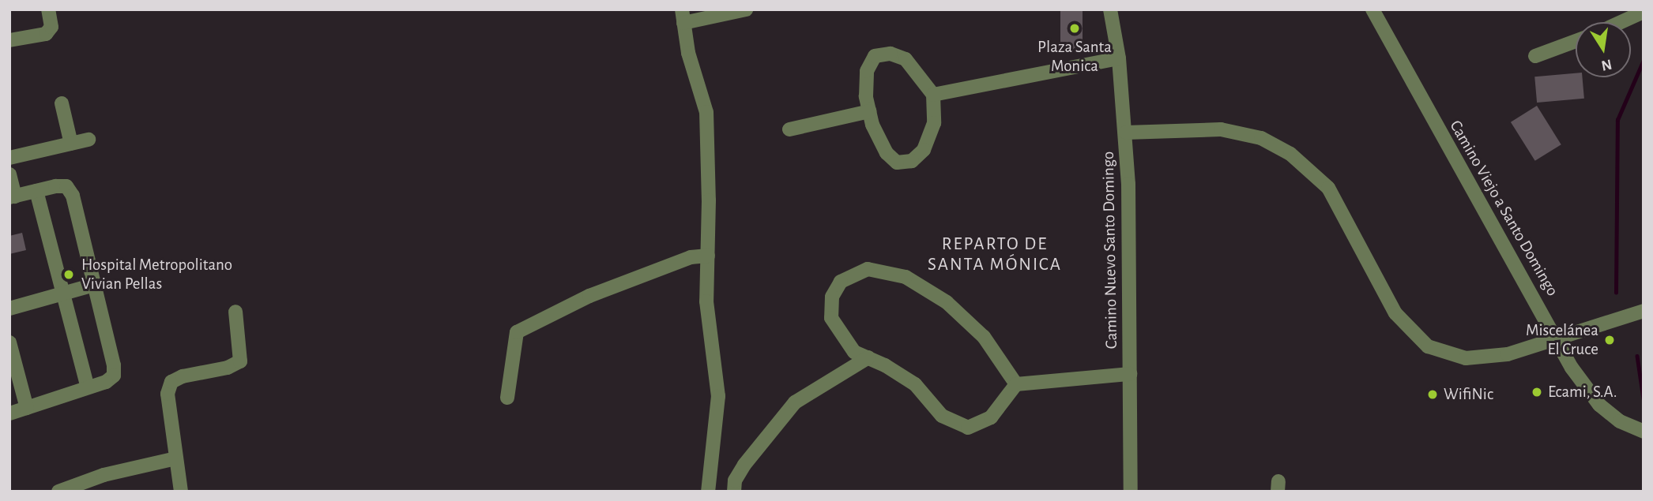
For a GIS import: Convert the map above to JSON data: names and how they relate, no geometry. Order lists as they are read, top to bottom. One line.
{"streets":{"street":["Camino Viejo a Santo Domingo","Camino Nuevo Santo Domingo"]},"districts":["REPARTO DE SANTA MÓNICA"],"places":["Plaza Santa Monica","Hospital Metropolitano Vivian Pellas","Miscelánea El Cruce","Ecami, S.A.","WifiNic"],"north":"bottom"}
